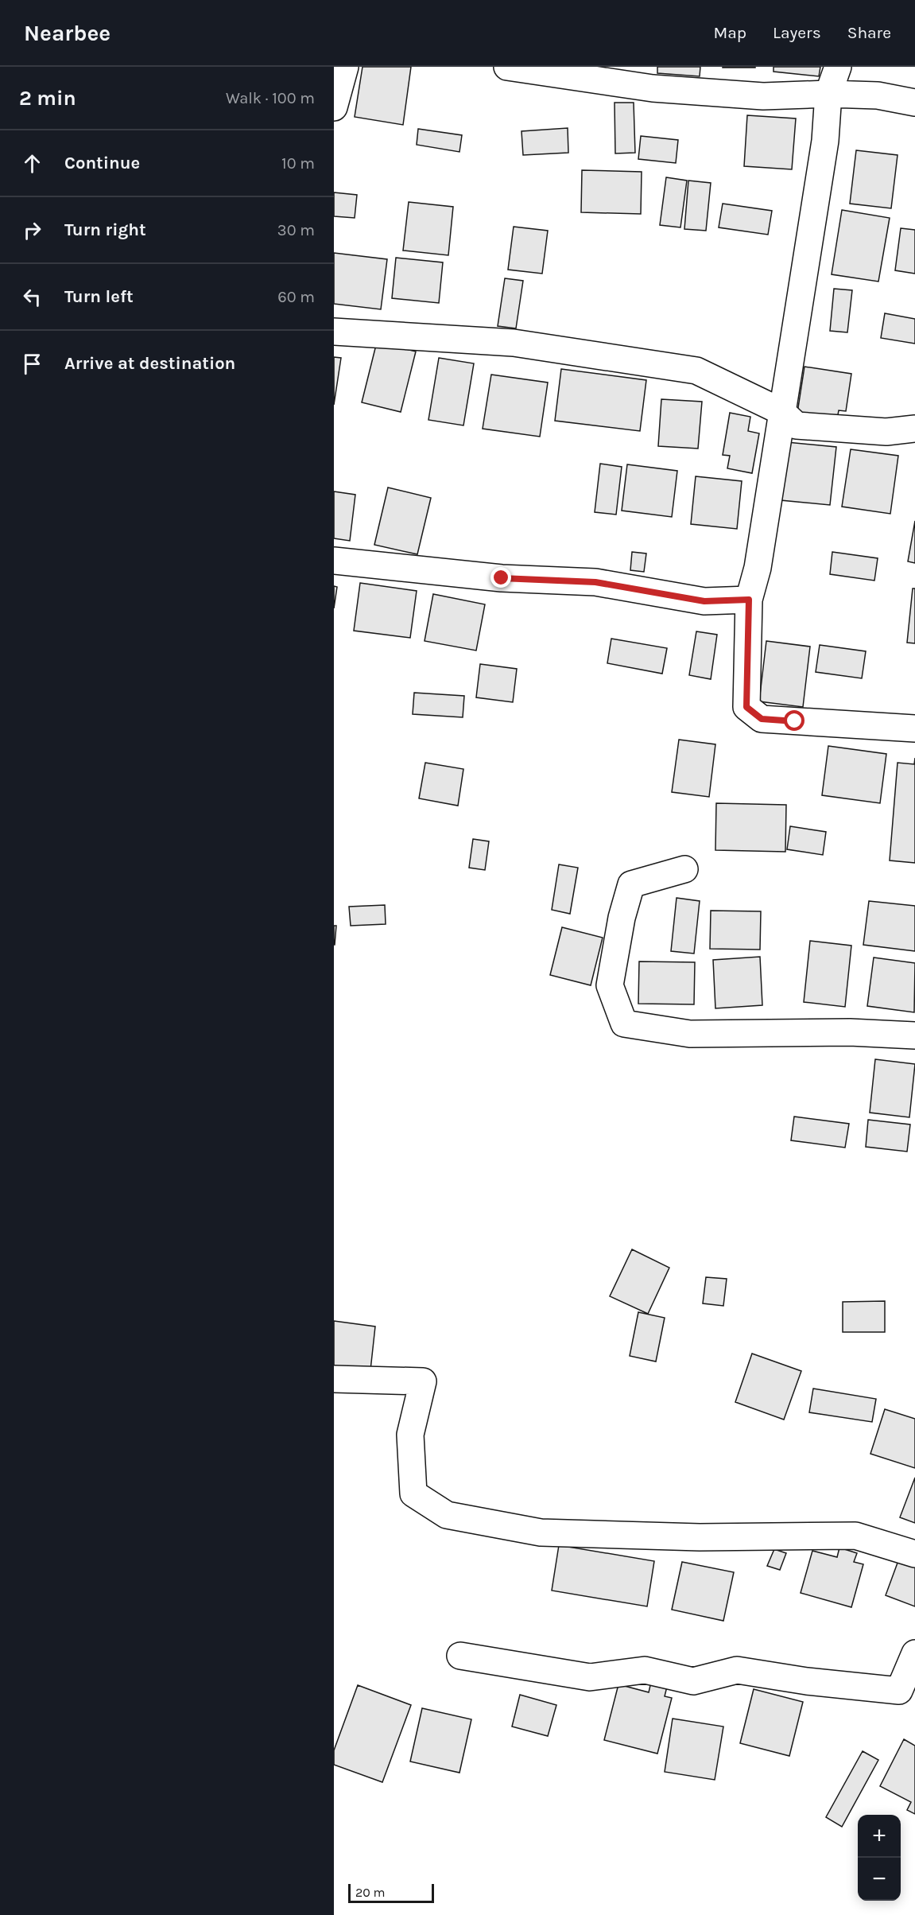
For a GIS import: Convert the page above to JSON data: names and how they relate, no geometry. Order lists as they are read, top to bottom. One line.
{"scale_bar":"20 m","page":{"header":"Nearbee","nav":["Map","Layers","Share"],"heading":["2 min","Walk · 100 m"],"list":[["Continue","10 m"],["Turn right","30 m"],["Turn left","60 m"],"Arrive at destination"],"map_buttons":["+","−"],"scale":"20 m"}}
